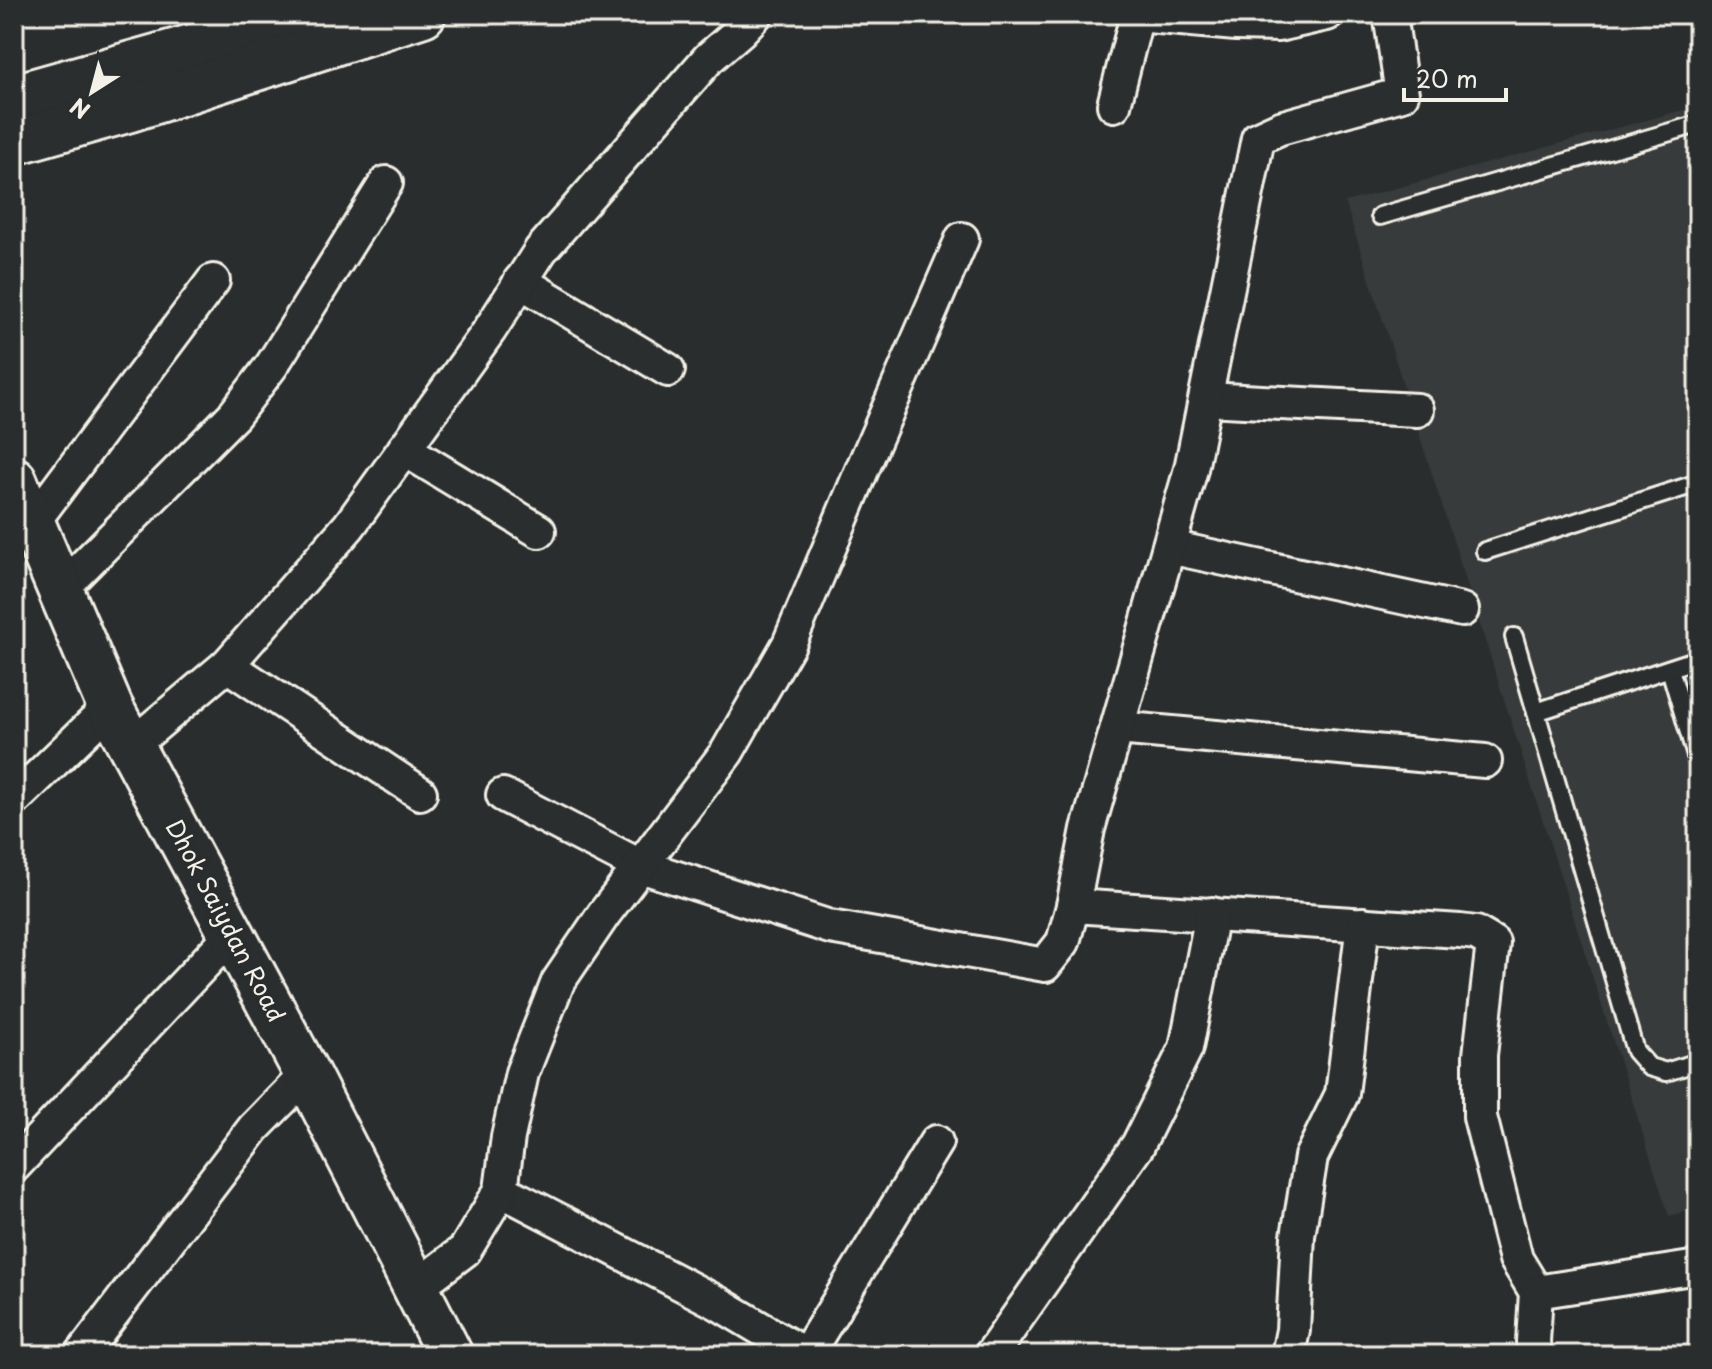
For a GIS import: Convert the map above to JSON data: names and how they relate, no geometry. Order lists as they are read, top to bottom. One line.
{"streets":{"main road":["Dhok Saiydan Road"]},"scale_bar":"20 m","north":"bottom left"}
